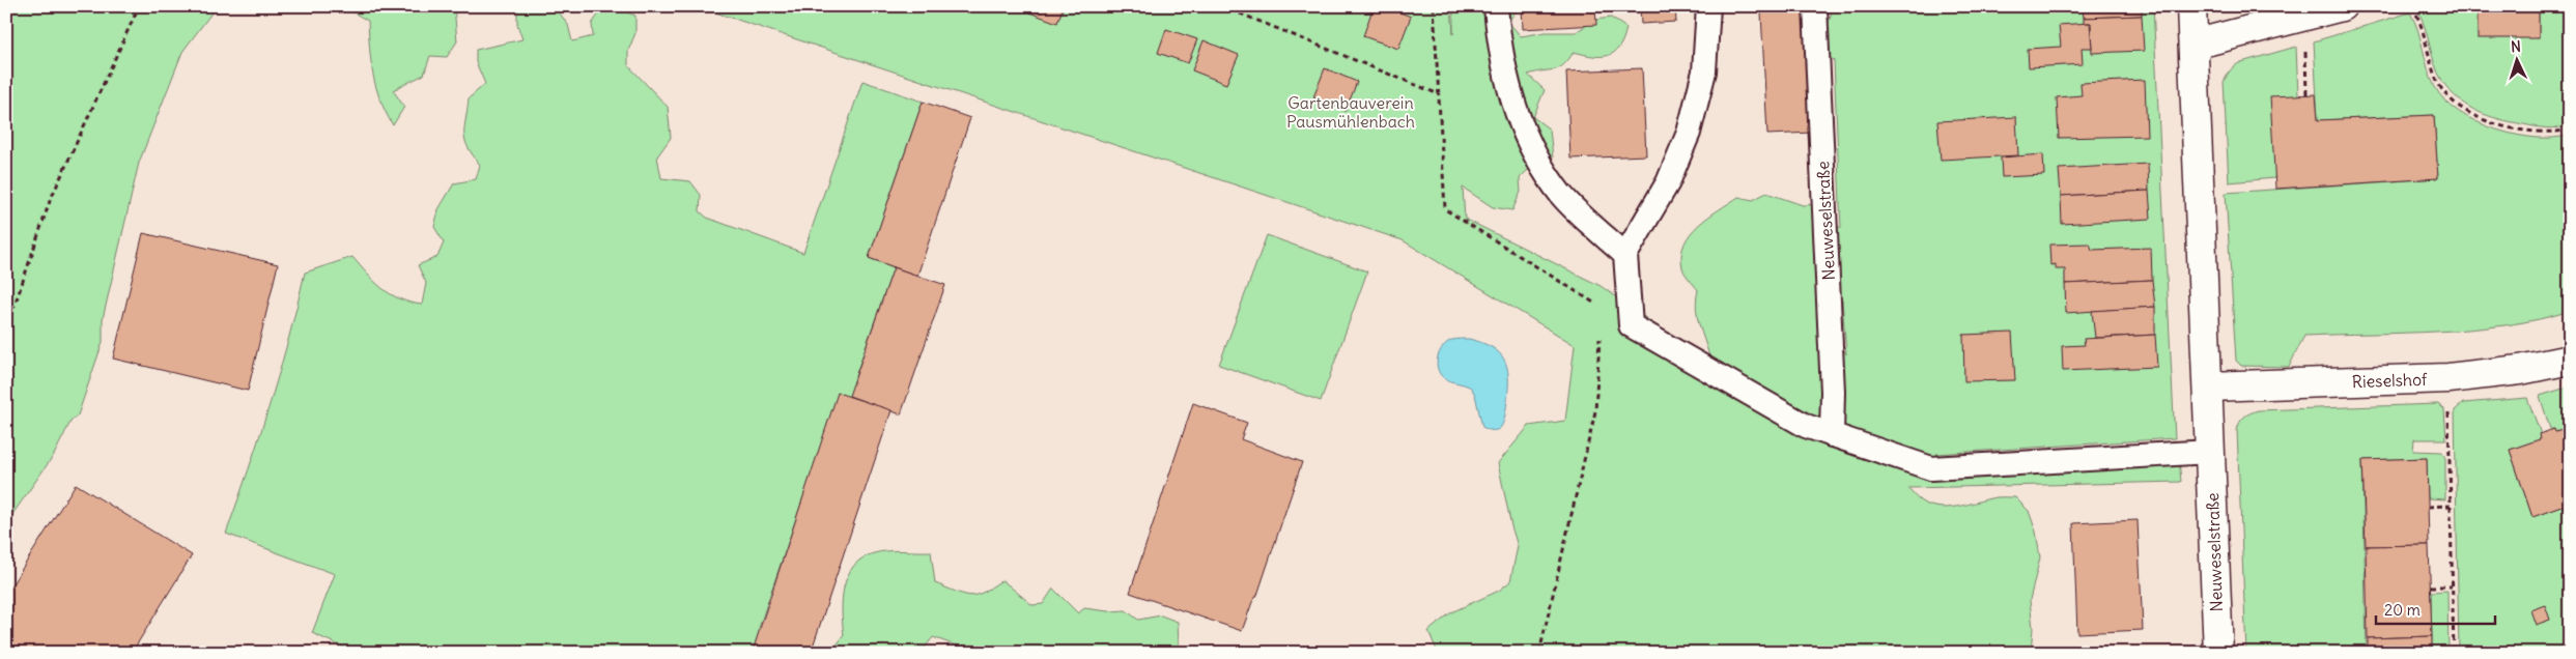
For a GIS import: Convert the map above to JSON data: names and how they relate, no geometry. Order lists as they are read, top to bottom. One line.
{"streets":{"street":["Neuweselstraße","Rieselshof"]},"crossings":[["Neuweselstraße","Rieselshof"]],"parks":["Gartenbauverein Pausmühlenbach"],"scale_bar":"20 m","north":"top"}
